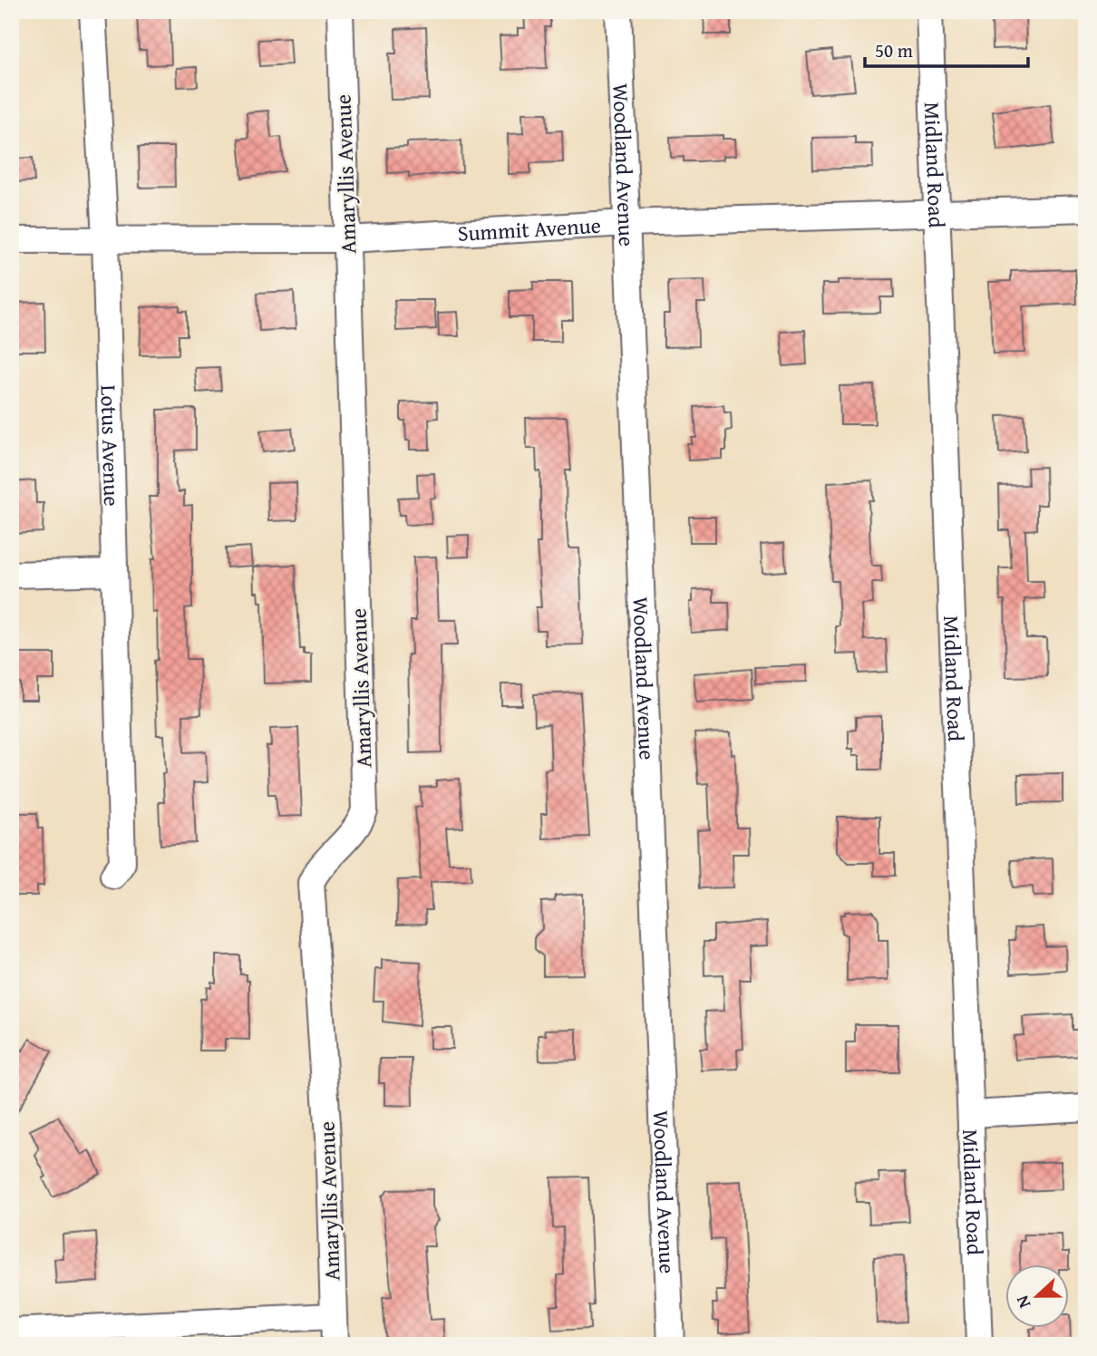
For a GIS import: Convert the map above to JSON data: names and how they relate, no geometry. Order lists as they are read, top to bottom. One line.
{"streets":{"street":["Woodland Avenue","Midland Road","Amaryllis Avenue","Summit Avenue","Lotus Avenue"]},"crossings":[["Woodland Avenue","Summit Avenue"],["Midland Road","Summit Avenue"],["Amaryllis Avenue","Summit Avenue"],["Summit Avenue","Lotus Avenue"]],"scale_bar":"50 m","north":"left"}
